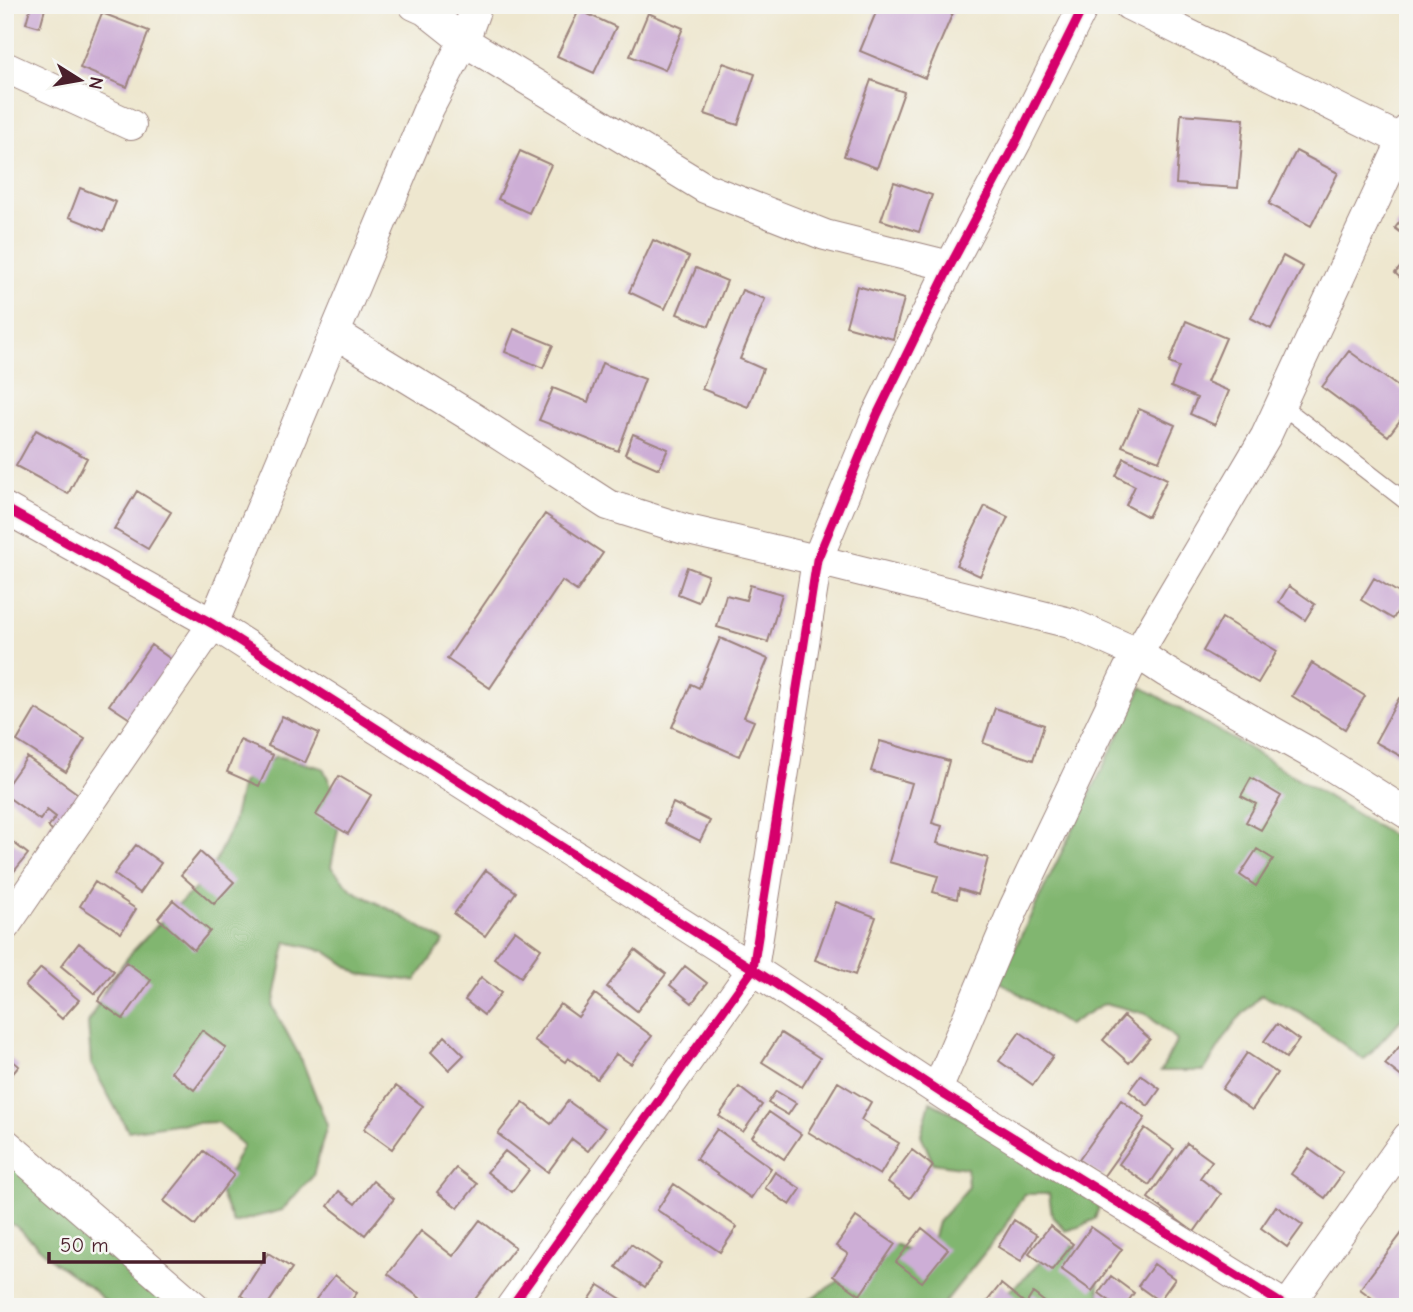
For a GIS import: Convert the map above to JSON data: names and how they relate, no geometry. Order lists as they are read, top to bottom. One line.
{"scale_bar":"50 m","north":"right"}
